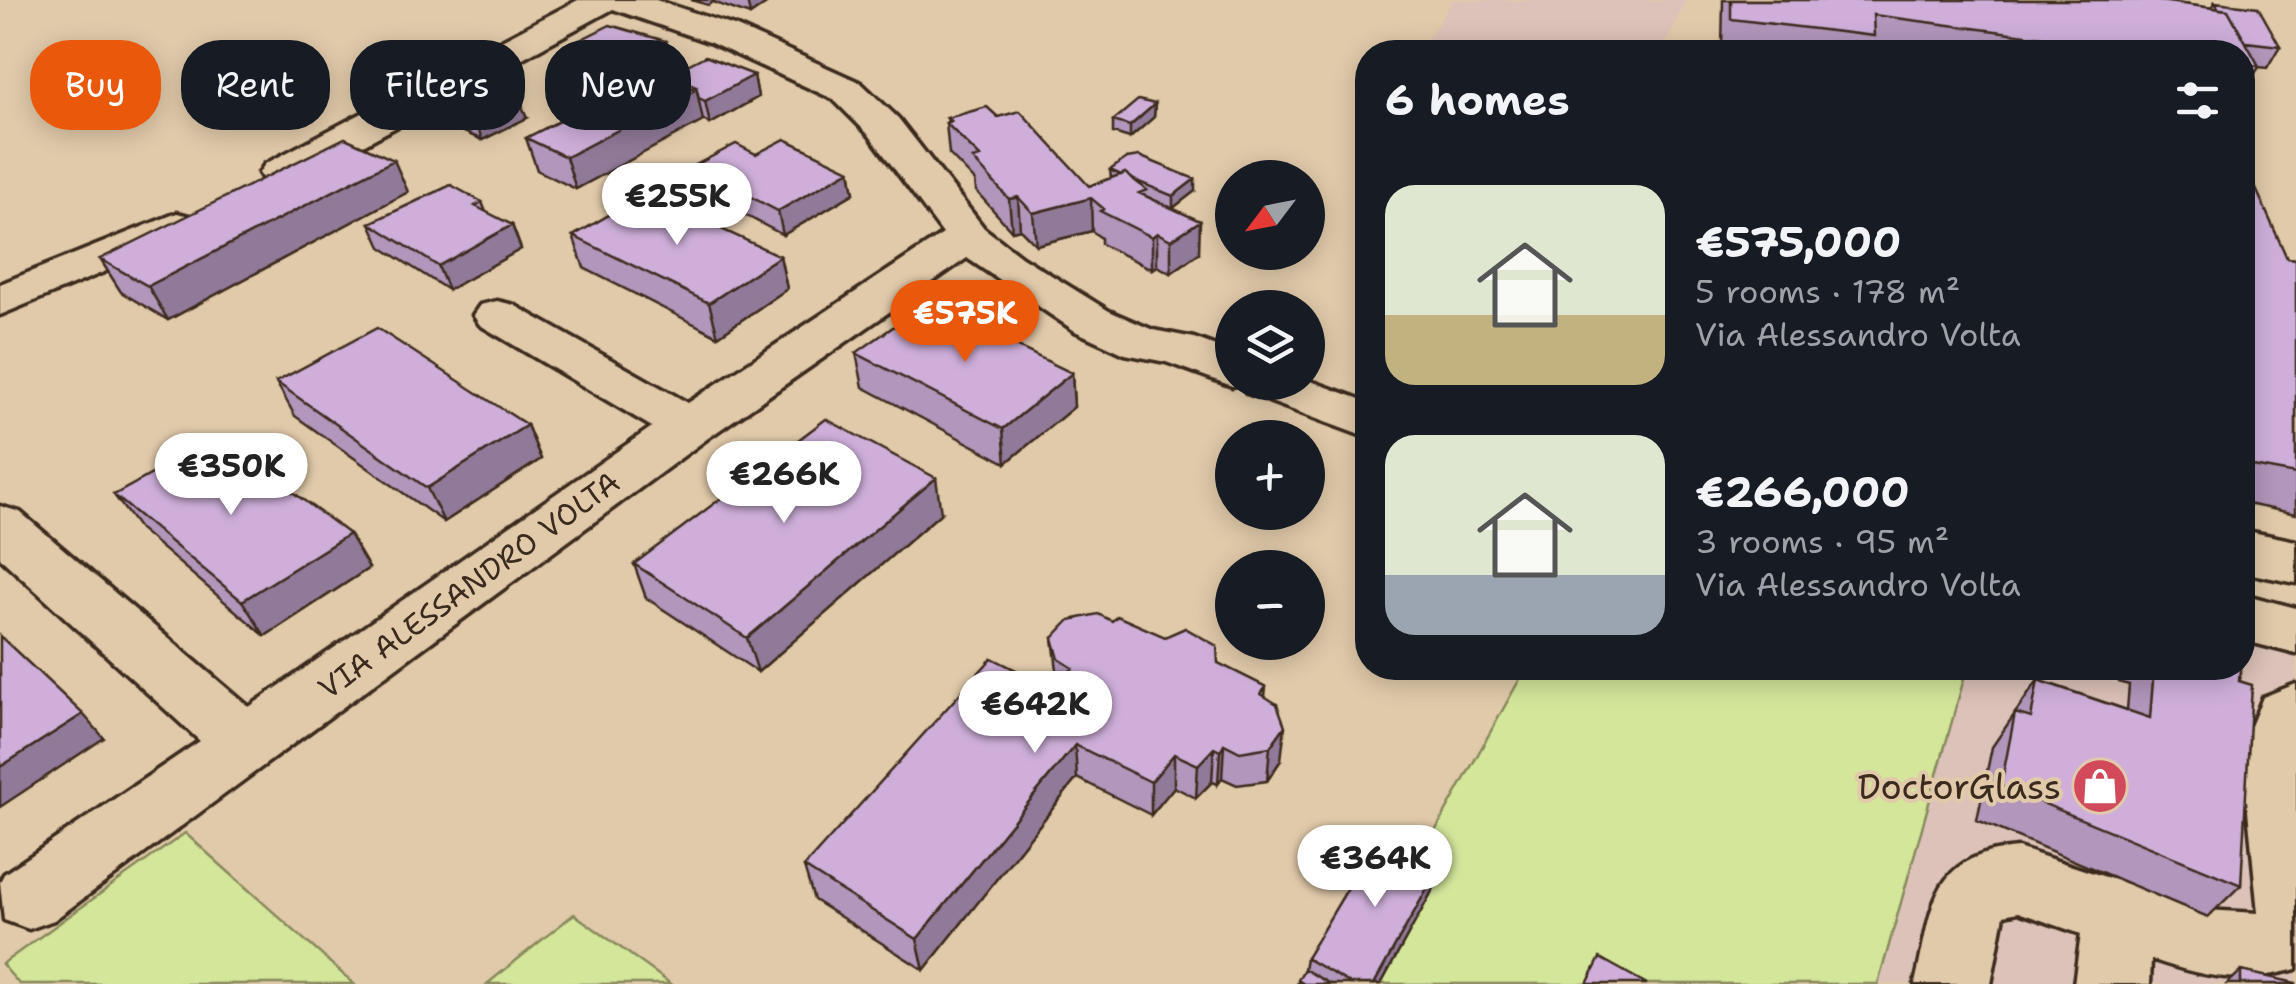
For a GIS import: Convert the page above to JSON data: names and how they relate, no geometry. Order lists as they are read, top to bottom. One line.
{"streets":{"street":["VIA ALESSANDRO VOLTA"]},"places":{"shop":["DoctorGlass"]},"north":"bottom left","page":{"chip":["Buy","Rent","Filters","New"],"heading":"6 homes","map_buttons":["+","−"],"list":[{"name":"€575,000","note":"5 rooms · 178 m² · Via Alessandro Volta"},{"name":"€266,000","note":"3 rooms · 95 m² · Via Alessandro Volta"}],"price":["€255K","€575K","€350K","€266K","€642K","€364K"]}}
